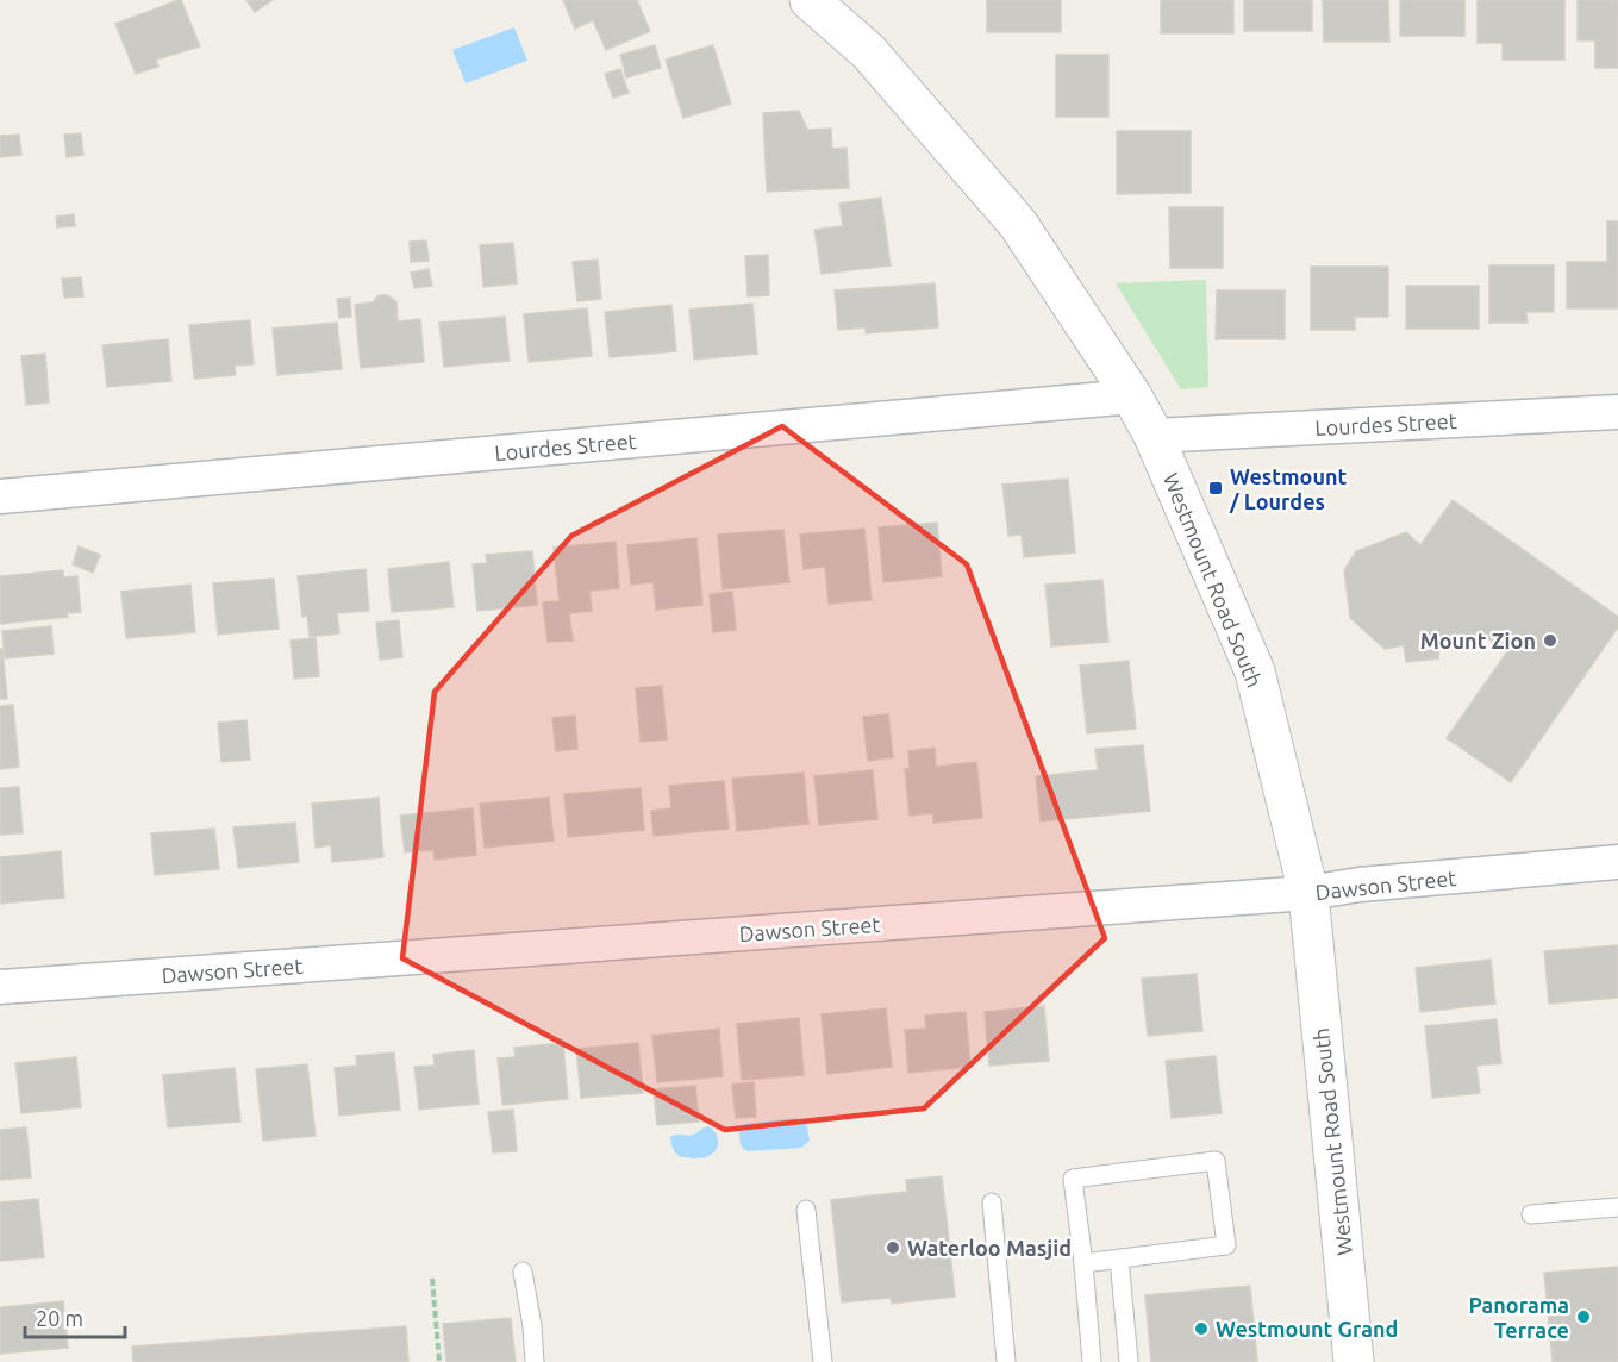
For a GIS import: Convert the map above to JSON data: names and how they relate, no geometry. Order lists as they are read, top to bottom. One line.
{"streets":{"main road":["Westmount Road South"],"street":["Lourdes Street","Dawson Street"]},"crossings":[["Lourdes Street","Westmount Road South"],["Westmount Road South","Dawson Street"]],"places":{"transit":["Westmount / Lourdes"],"other":["Mount Zion","Waterloo Masjid","Panorama Terrace","Westmount Grand"]},"scale_bar":"20 m"}
